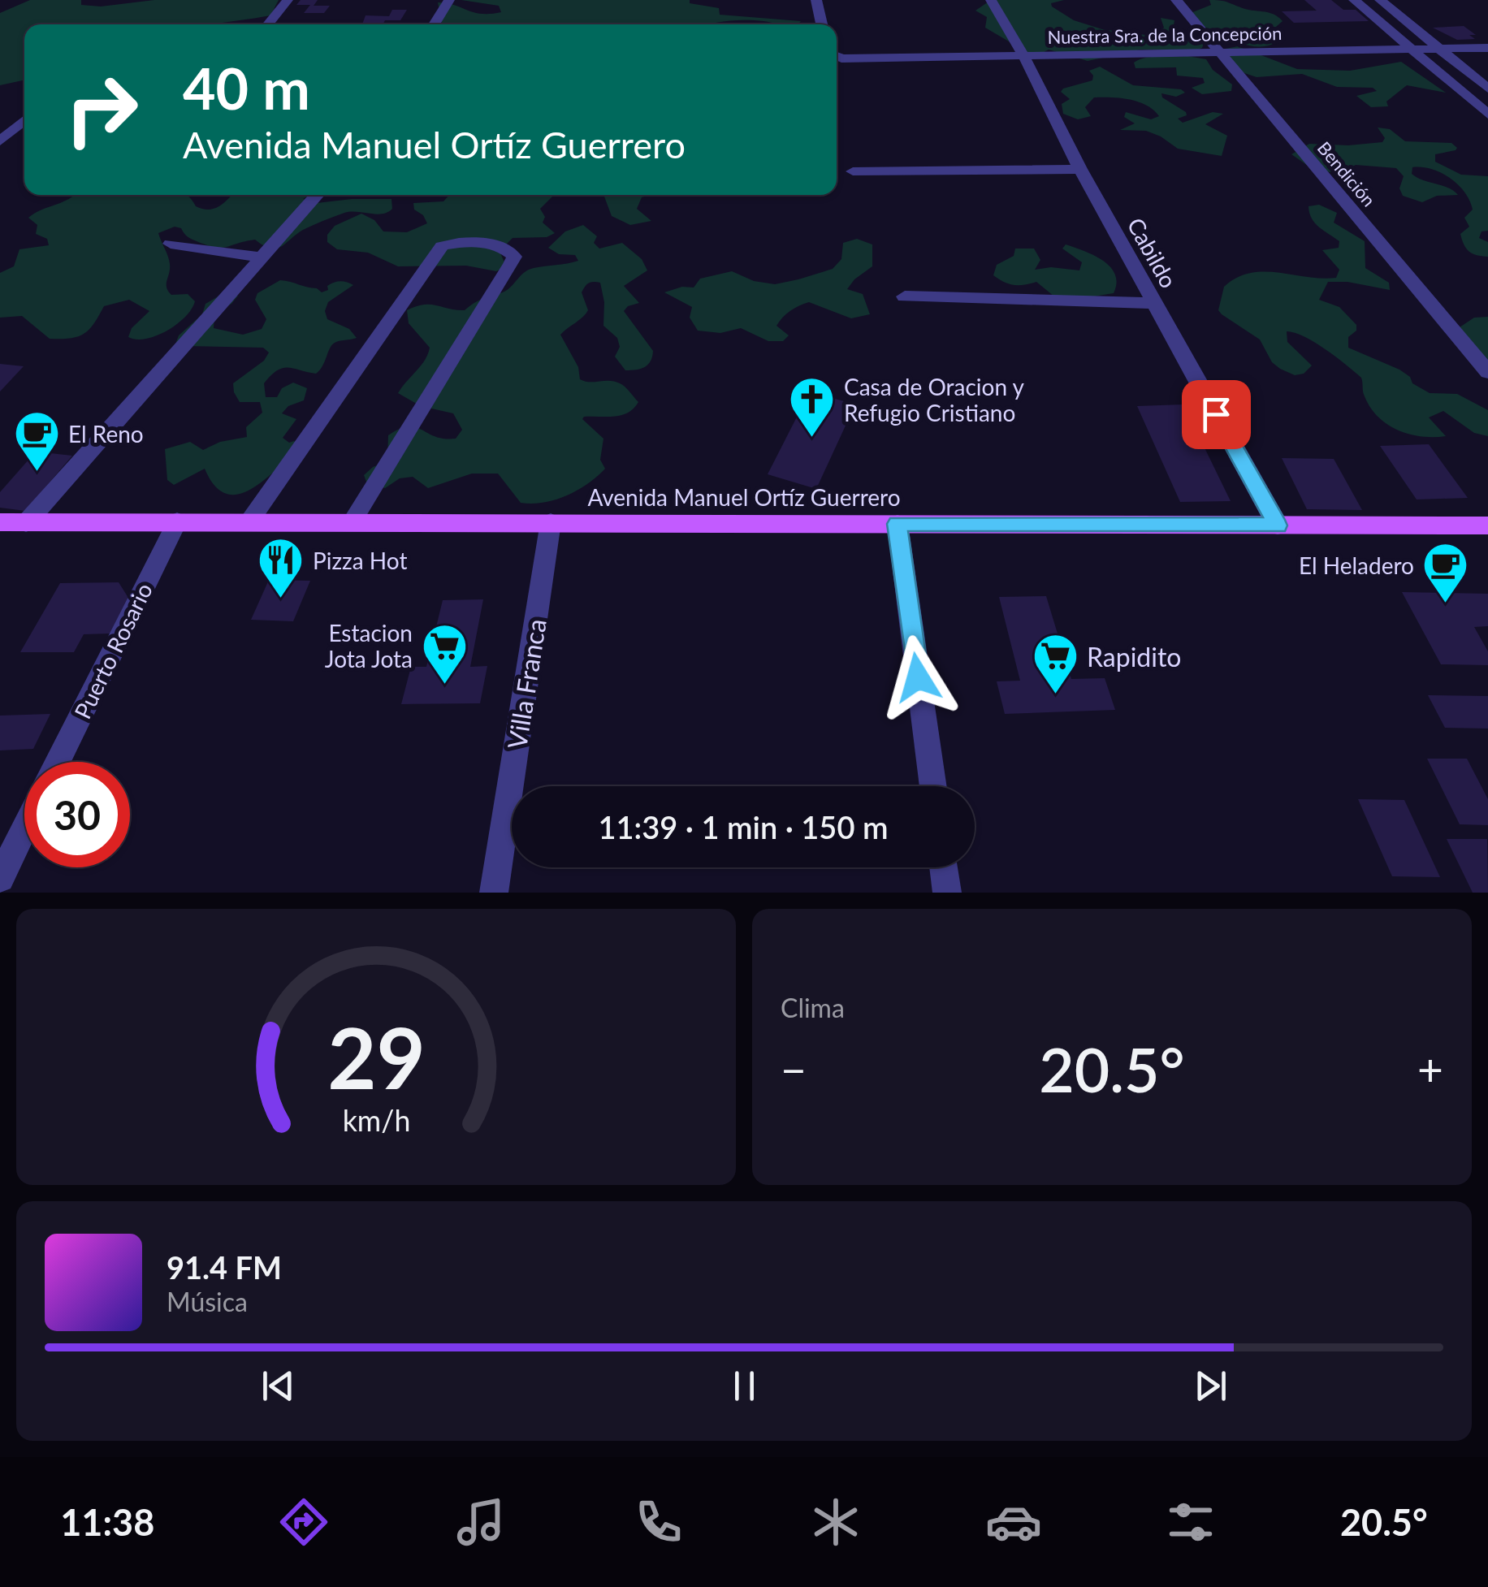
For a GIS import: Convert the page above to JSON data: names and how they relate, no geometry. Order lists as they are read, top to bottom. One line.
{"streets":{"main road":["Avenida Manuel Ortíz Guerrero"],"street":["Nuestra Sra. de la Concepción","Bendición","Cabildo","Puerto Rosario","Villa Franca"]},"crossings":[["Nuestra Sra. de la Concepción","Bendición"],["Nuestra Sra. de la Concepción","Cabildo"],["Cabildo","Avenida Manuel Ortíz Guerrero"],["Avenida Manuel Ortíz Guerrero","Puerto Rosario"],["Avenida Manuel Ortíz Guerrero","Villa Franca"]],"places":{"church":["Casa de Oracion y Refugio Cristiano"],"cafe":["El Reno","El Heladero"],"restaurant":["Pizza Hot"],"supermarket":["Estacion Jota Jota","Rapidito"]},"page":{"turn":["40 m","Avenida Manuel Ortíz Guerrero"],"limit":"30","trip":"11:39 · 1 min · 150 m","tile":"Clima","heat":["−","20.5°","+"],"song":["91.4 FM","Música"],"tabs":["11:38","20.5°"],"gauge":["29","km/h"]}}
